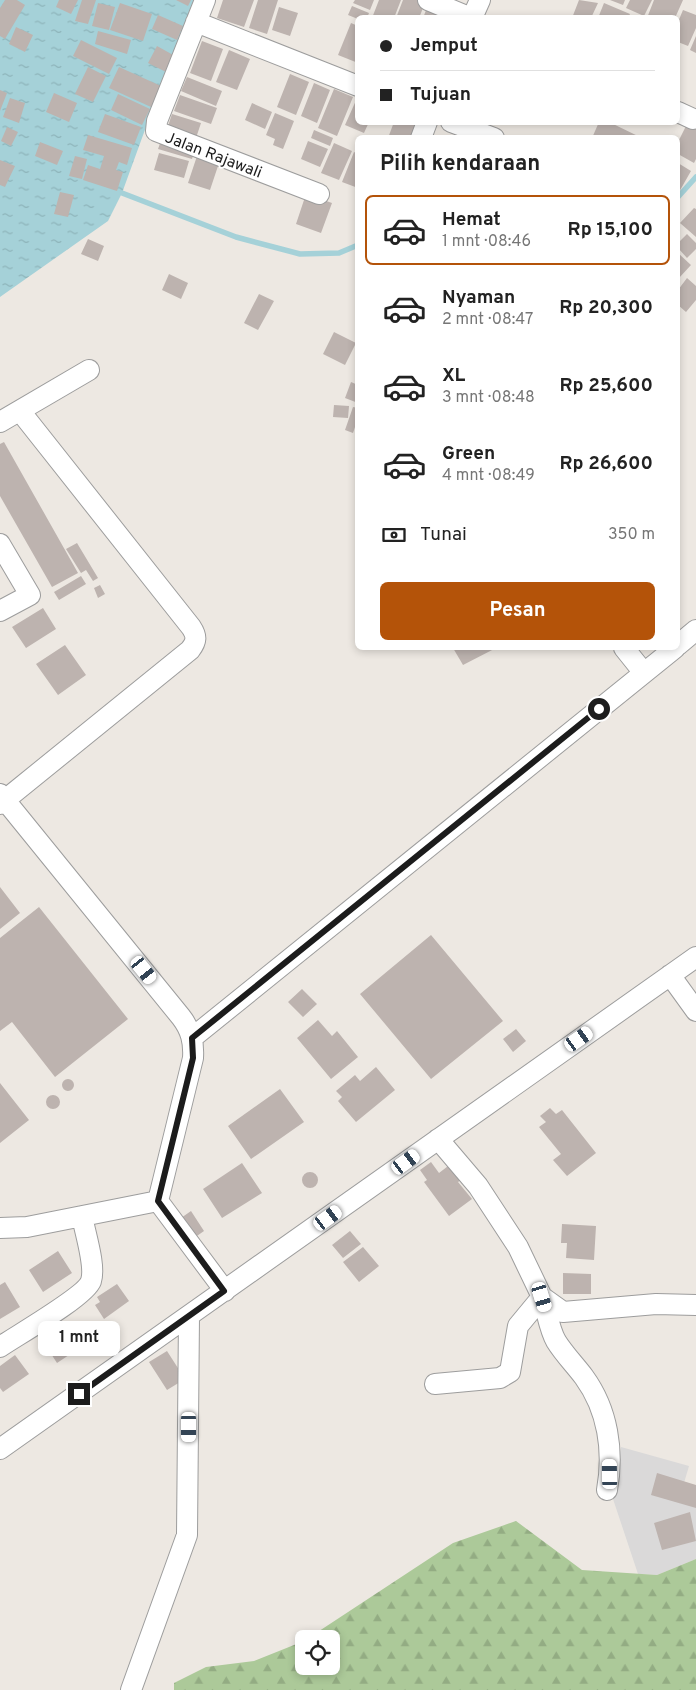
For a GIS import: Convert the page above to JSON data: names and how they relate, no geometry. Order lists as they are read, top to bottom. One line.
{"streets":{"street":["Jalan Rajawali"]},"page":{"banner":["Jemput","Tujuan"],"heading":"Pilih kendaraan","list":[{"name":"Hemat","note":"1 mnt · 08:46","value":"Rp 15,100"},{"name":"Nyaman","note":"2 mnt · 08:47","value":"Rp 20,300"},{"name":"XL","note":"3 mnt · 08:48","value":"Rp 25,600"},{"name":"Green","note":"4 mnt · 08:49","value":"Rp 26,600"}],"pay":["Tunai","350 m"],"buttons":"Pesan","bubble":"1 mnt"}}
